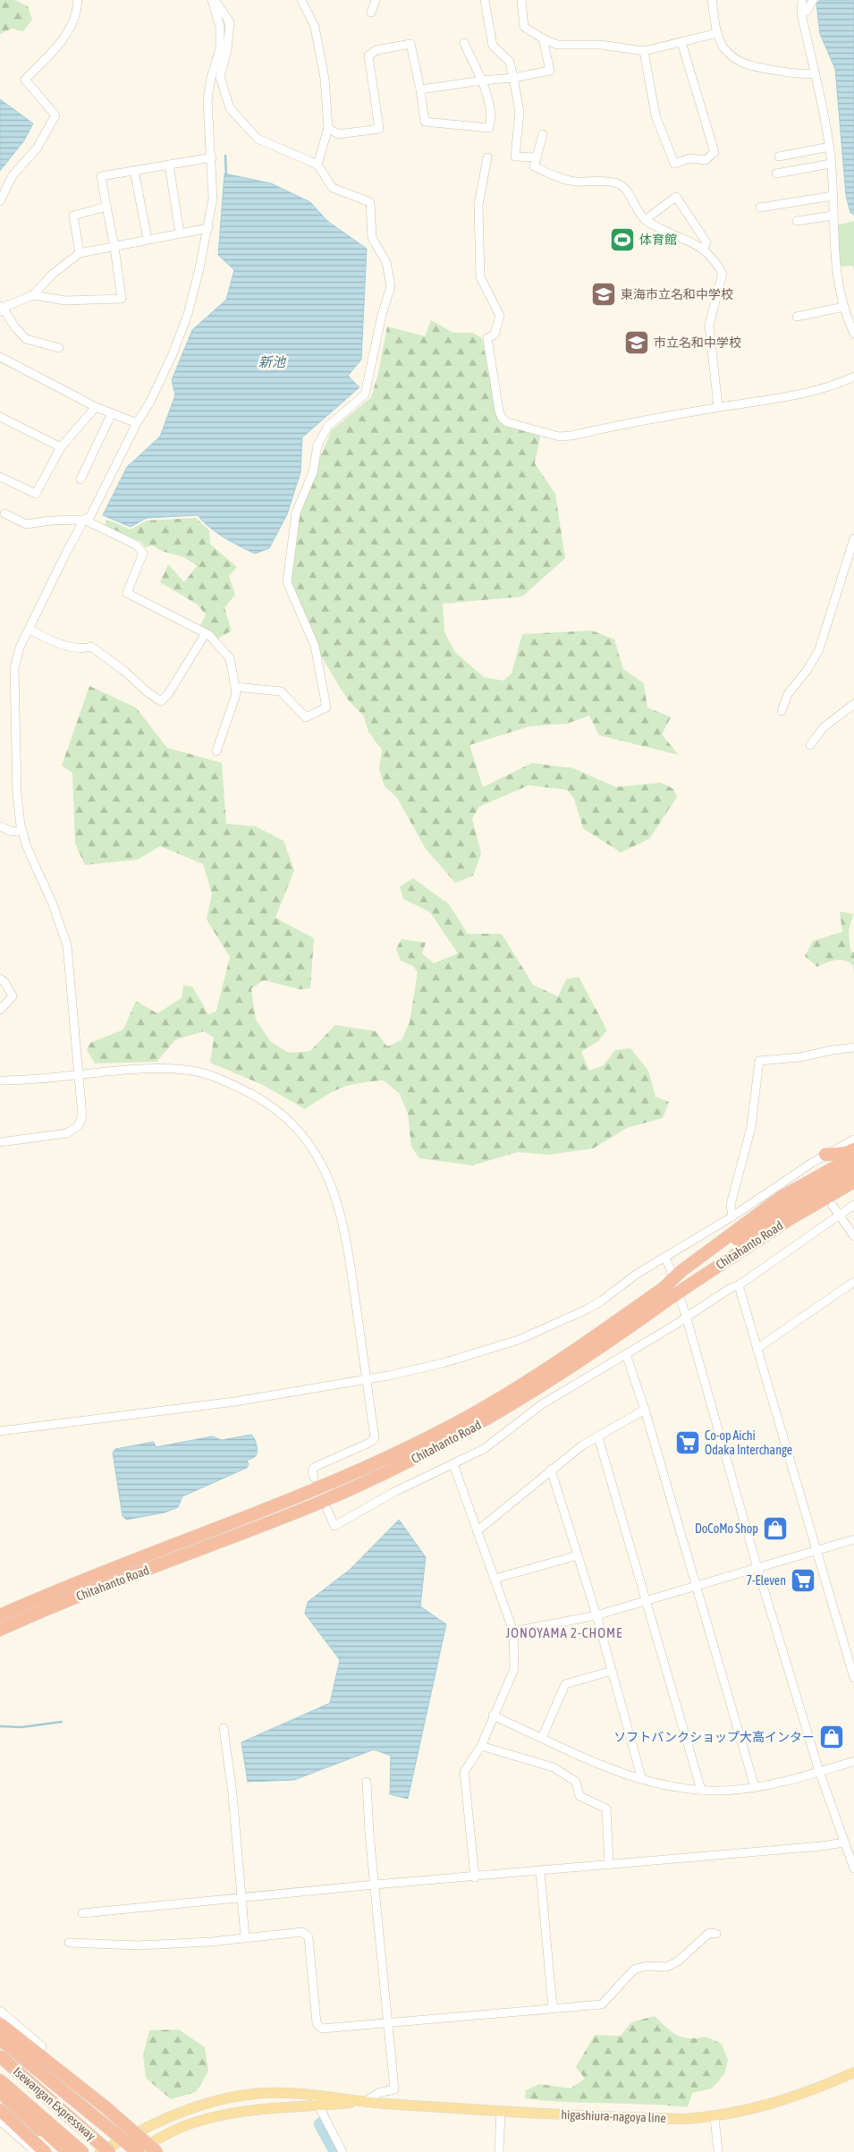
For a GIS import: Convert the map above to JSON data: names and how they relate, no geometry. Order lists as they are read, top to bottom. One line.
{"streets":{"highway":["Chitahanto Road","Isewangan Expressway"],"main road":["higashiura-nagoya line"]},"crossings":[["Isewangan Expressway","higashiura-nagoya line"]],"districts":["JONOYAMA 2-CHOME"],"water":["新池"],"places":{"sports":["体育館"],"school or university":["東海市立名和中学校","市立名和中学校"],"supermarket":["Co-op Aichi Odaka Interchange","7-Eleven"],"shop":["DoCoMo Shop","ソフトバンクショップ大高インター"]}}
